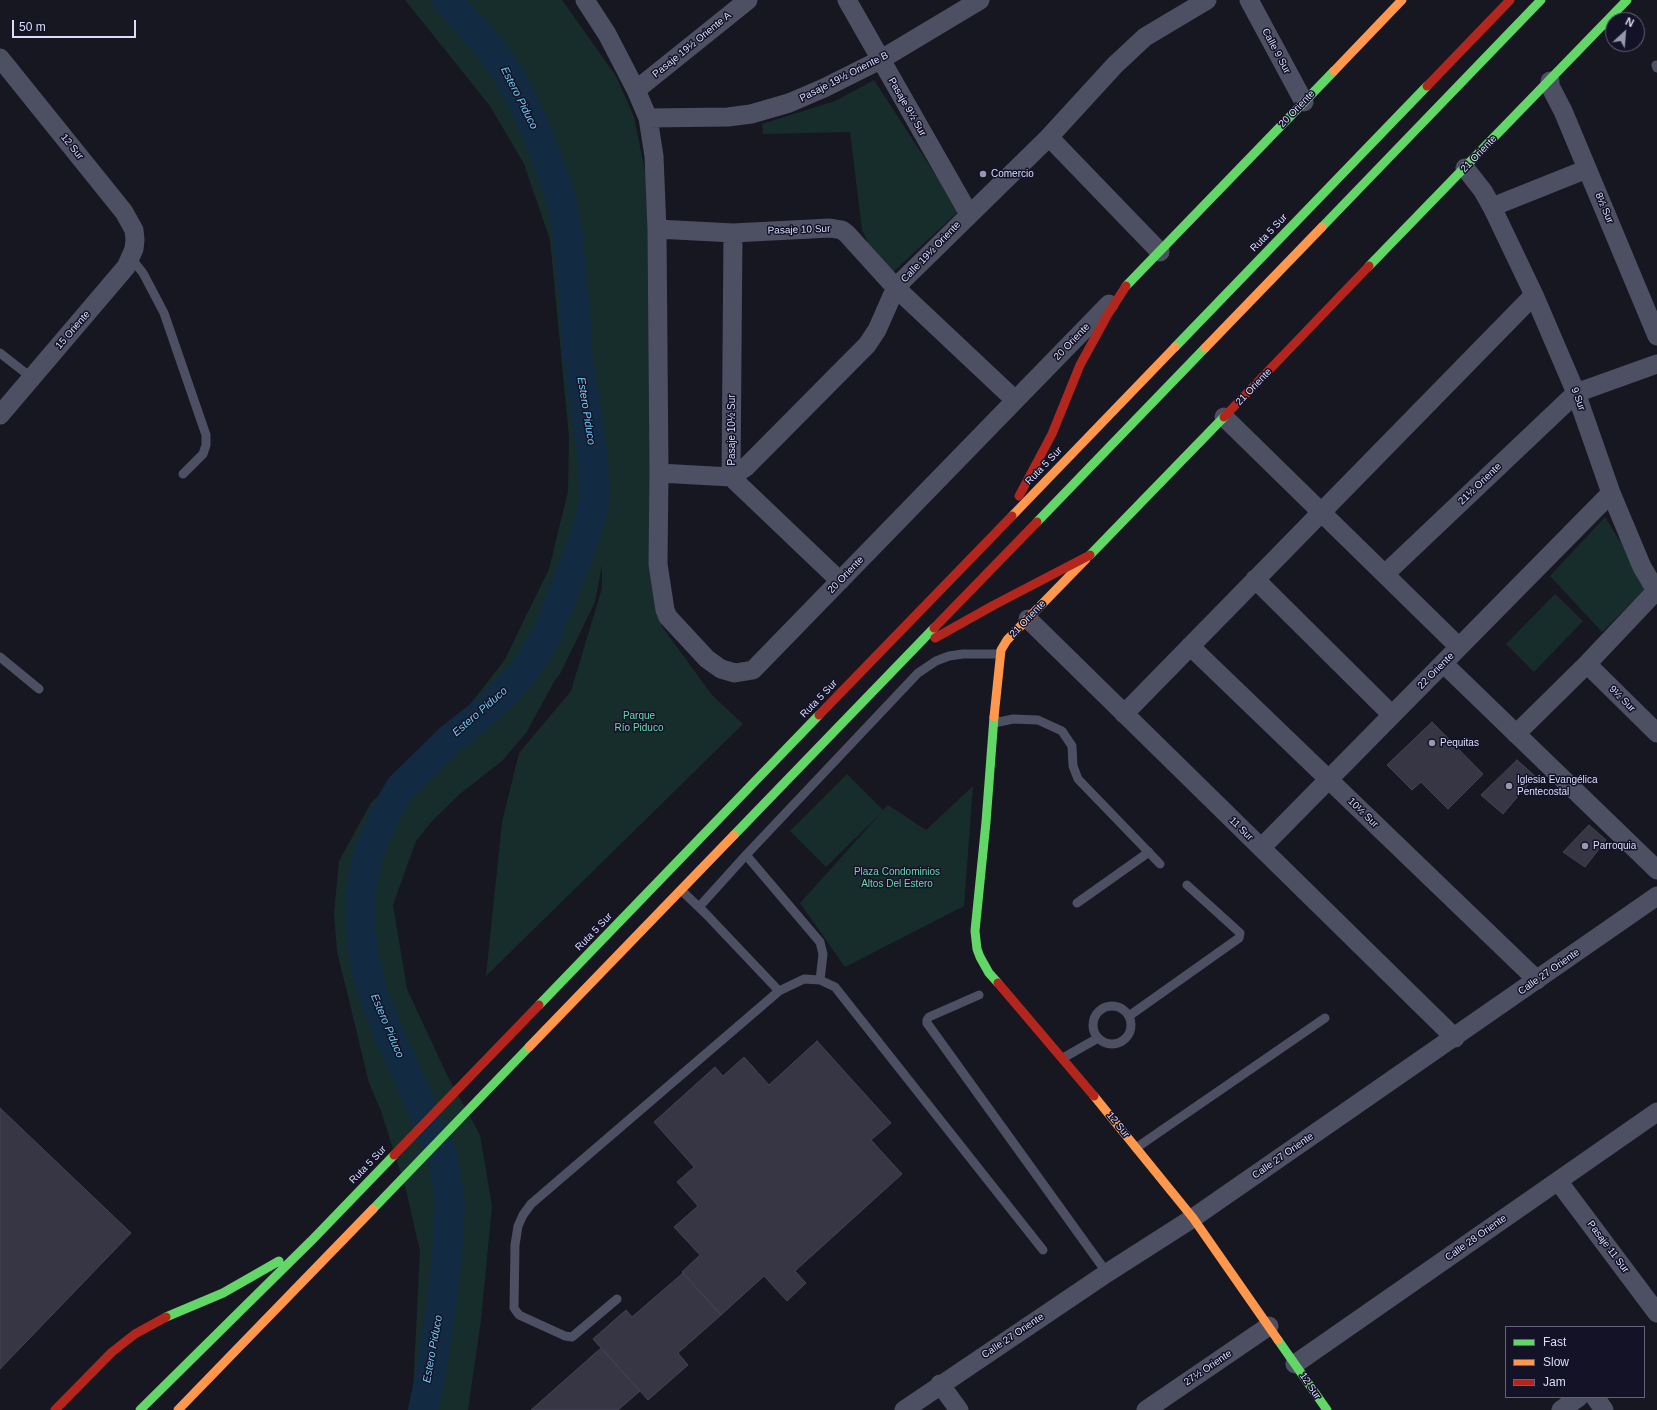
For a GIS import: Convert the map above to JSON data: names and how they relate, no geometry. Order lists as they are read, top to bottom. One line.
{"streets":{"main road":["20 Oriente","12 Sur","21 Oriente","Ruta 5 Sur"],"street":["Pasaje 19½ Oriente A","Calle 9 Sur","Pasaje 19½ Oriente B","Pasaje 9½ Sur","8½ Sur","Pasaje 10 Sur","Calle 19½ Oriente","15 Oriente","9 Sur","Pasaje 10½ Sur","21½ Oriente","22 Oriente","9½ Sur","10½ Sur","11 Sur","Calle 27 Oriente","Calle 28 Oriente","Pasaje 11 Sur","27½ Oriente"]},"crossings":[["Calle 9 Sur","20 Oriente"],["Pasaje 19½ Oriente B","Pasaje 9½ Sur"],["Pasaje 9½ Sur","Calle 19½ Oriente"],["20 Oriente","Pasaje 10 Sur"],["20 Oriente","Pasaje 10½ Sur"],["12 Sur","21 Oriente"],["12 Sur","15 Oriente"],["12 Sur","Calle 27 Oriente"],["12 Sur","Calle 28 Oriente"],["12 Sur","27½ Oriente"],["21 Oriente","8½ Sur"],["21 Oriente","9 Sur"],["21 Oriente","11 Sur"],["Pasaje 10 Sur","Calle 19½ Oriente"],["Pasaje 10 Sur","Pasaje 10½ Sur"],["Calle 19½ Oriente","Pasaje 10½ Sur"],["9 Sur","21½ Oriente"],["9 Sur","22 Oriente"],["22 Oriente","10½ Sur"],["22 Oriente","11 Sur"],["10½ Sur","Calle 27 Oriente"],["11 Sur","Calle 27 Oriente"],["Calle 28 Oriente","Pasaje 11 Sur"]],"water":["Estero Piduco"],"parks":["Parque Río Piduco","Plaza Condominios Altos Del Estero"],"places":["Comercio","Pequitas","Iglesia Evangélica Pentecostal","Parroquia"],"legend":["Fast","Slow","Jam"],"scale_bar":"50 m","north":"top right"}
